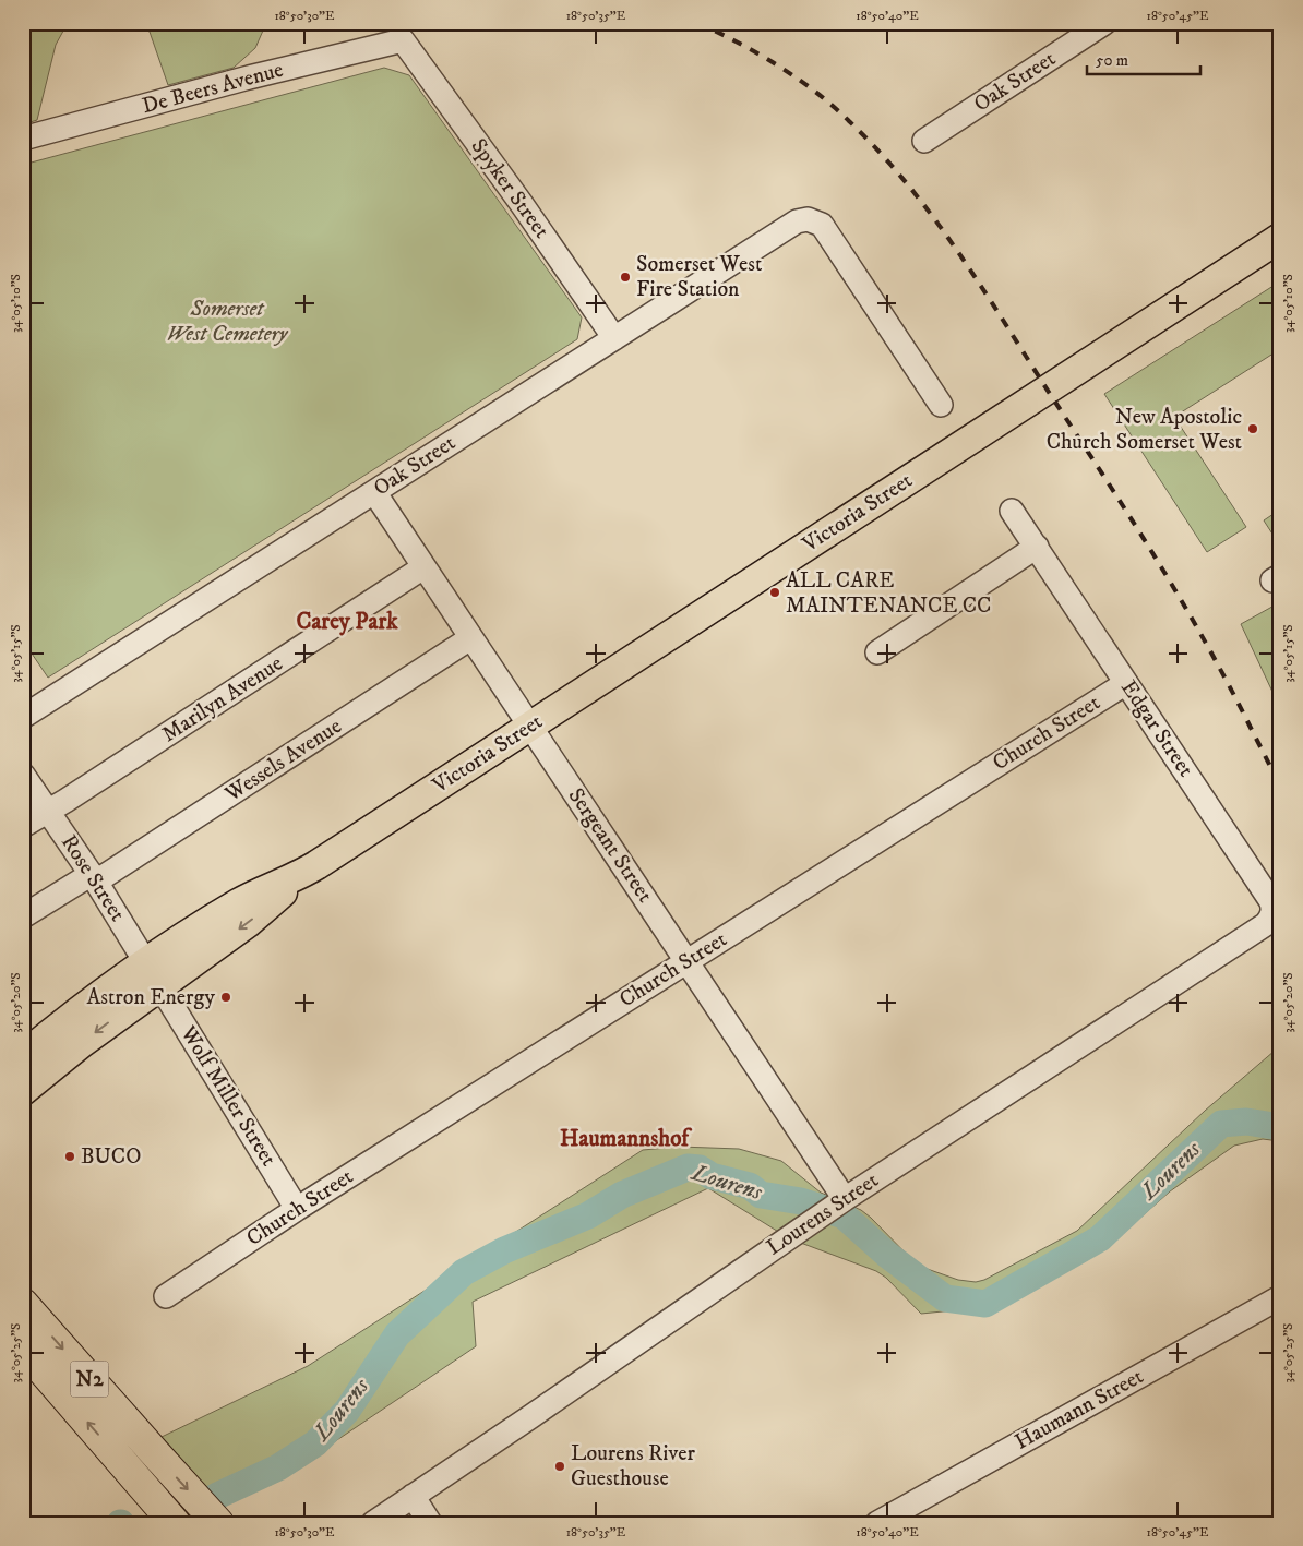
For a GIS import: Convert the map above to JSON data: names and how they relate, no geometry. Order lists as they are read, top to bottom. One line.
{"streets":{"highway":["N2"],"main road":["Victoria Street"],"street":["Oak Street","De Beers Avenue","Spyker Street","Marilyn Avenue","Edgar Street","Church Street","Wessels Avenue","Sergeant Street","Rose Street","Wolf Miller Street","Lourens Street","Haumann Street"]},"crossings":[["Oak Street","Spyker Street"],["Oak Street","Sergeant Street"],["De Beers Avenue","Spyker Street"],["Victoria Street","Sergeant Street"],["Victoria Street","Rose Street"],["Victoria Street","Wolf Miller Street"],["Marilyn Avenue","Sergeant Street"],["Marilyn Avenue","Rose Street"],["Edgar Street","Church Street"],["Edgar Street","Lourens Street"],["Church Street","Sergeant Street"],["Church Street","Wolf Miller Street"],["Wessels Avenue","Sergeant Street"],["Wessels Avenue","Rose Street"],["Sergeant Street","Lourens Street"],["Rose Street","Wolf Miller Street"]],"districts":["Carey Park","Haumannshof"],"water":["Lourens"],"parks":["Somerset West Cemetery"],"places":["Somerset West Fire Station","New Apostolic Church Somerset West","ALL CARE MAINTENANCE CC","Astron Energy","BUCO","Lourens River Guesthouse"],"scale_bar":"50 m","coordinates":["18°50'30\"E","18°50'35\"E","18°50'40\"E","18°50'45\"E","34°05'10\"S","34°05'15\"S","34°05'20\"S","34°05'25\"S"]}
